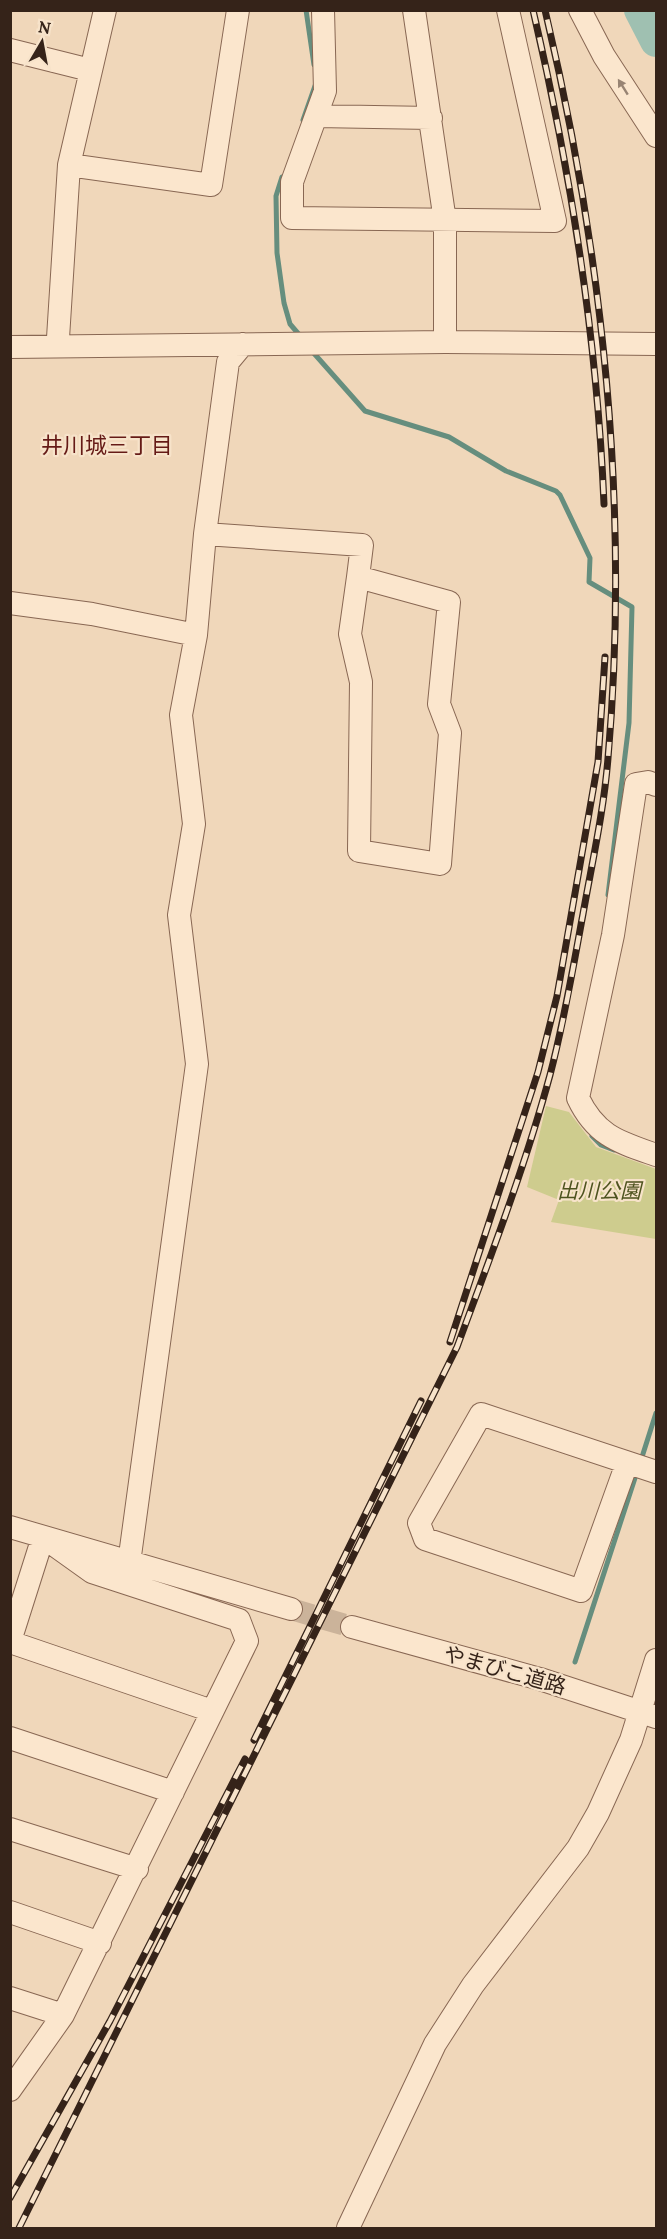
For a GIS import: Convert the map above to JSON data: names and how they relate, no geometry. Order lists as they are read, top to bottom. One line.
{"streets":{"street":["やまびこ道路"]},"districts":["井川城三丁目"],"parks":["出川公園"],"north":"top"}
